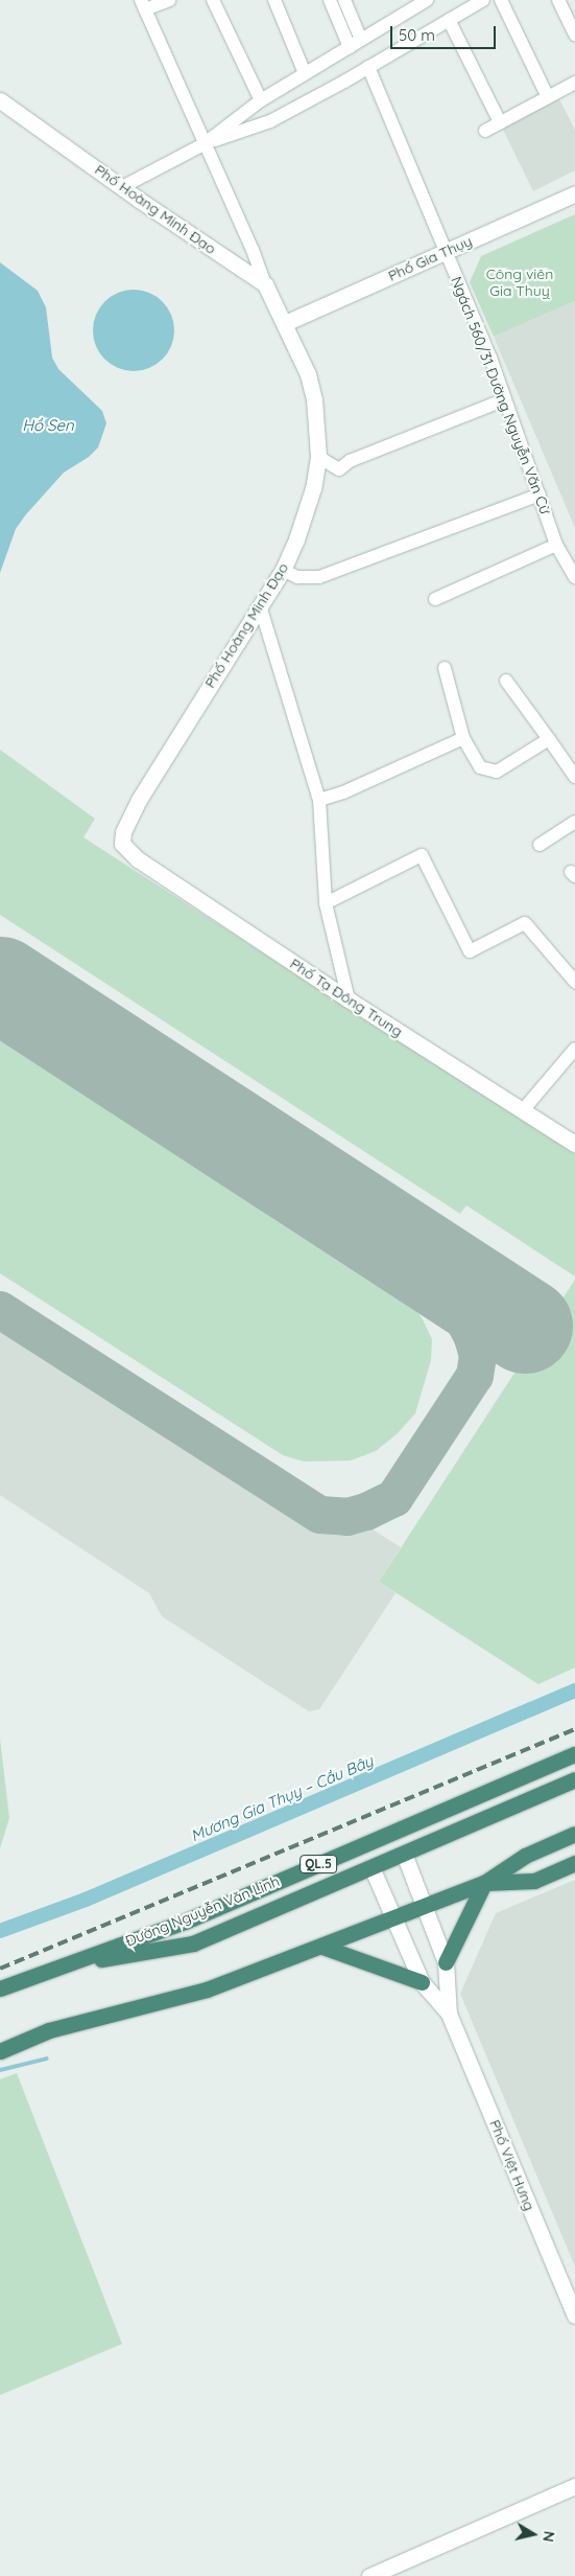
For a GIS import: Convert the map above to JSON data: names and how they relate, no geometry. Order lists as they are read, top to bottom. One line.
{"streets":{"highway":["QL.5","Đường Nguyễn Văn Linh"],"street":["Phố Hoàng Minh Đạo","Phố Gia Thụy","Ngách 560/31 Đường Nguyễn Văn Cừ","Phố Tạ Đông Trung","Phố Việt Hưng"]},"crossings":[["Phố Hoàng Minh Đạo","Phố Gia Thụy"],["Phố Hoàng Minh Đạo","Phố Tạ Đông Trung"],["Phố Gia Thụy","Ngách 560/31 Đường Nguyễn Văn Cừ"],["Đường Nguyễn Văn Linh","Phố Việt Hưng"]],"water":["Hồ Sen","Mương Gia Thụy – Cầu Bây"],"parks":["Công viên Gia Thuỵ"],"scale_bar":"50 m","north":"right"}
